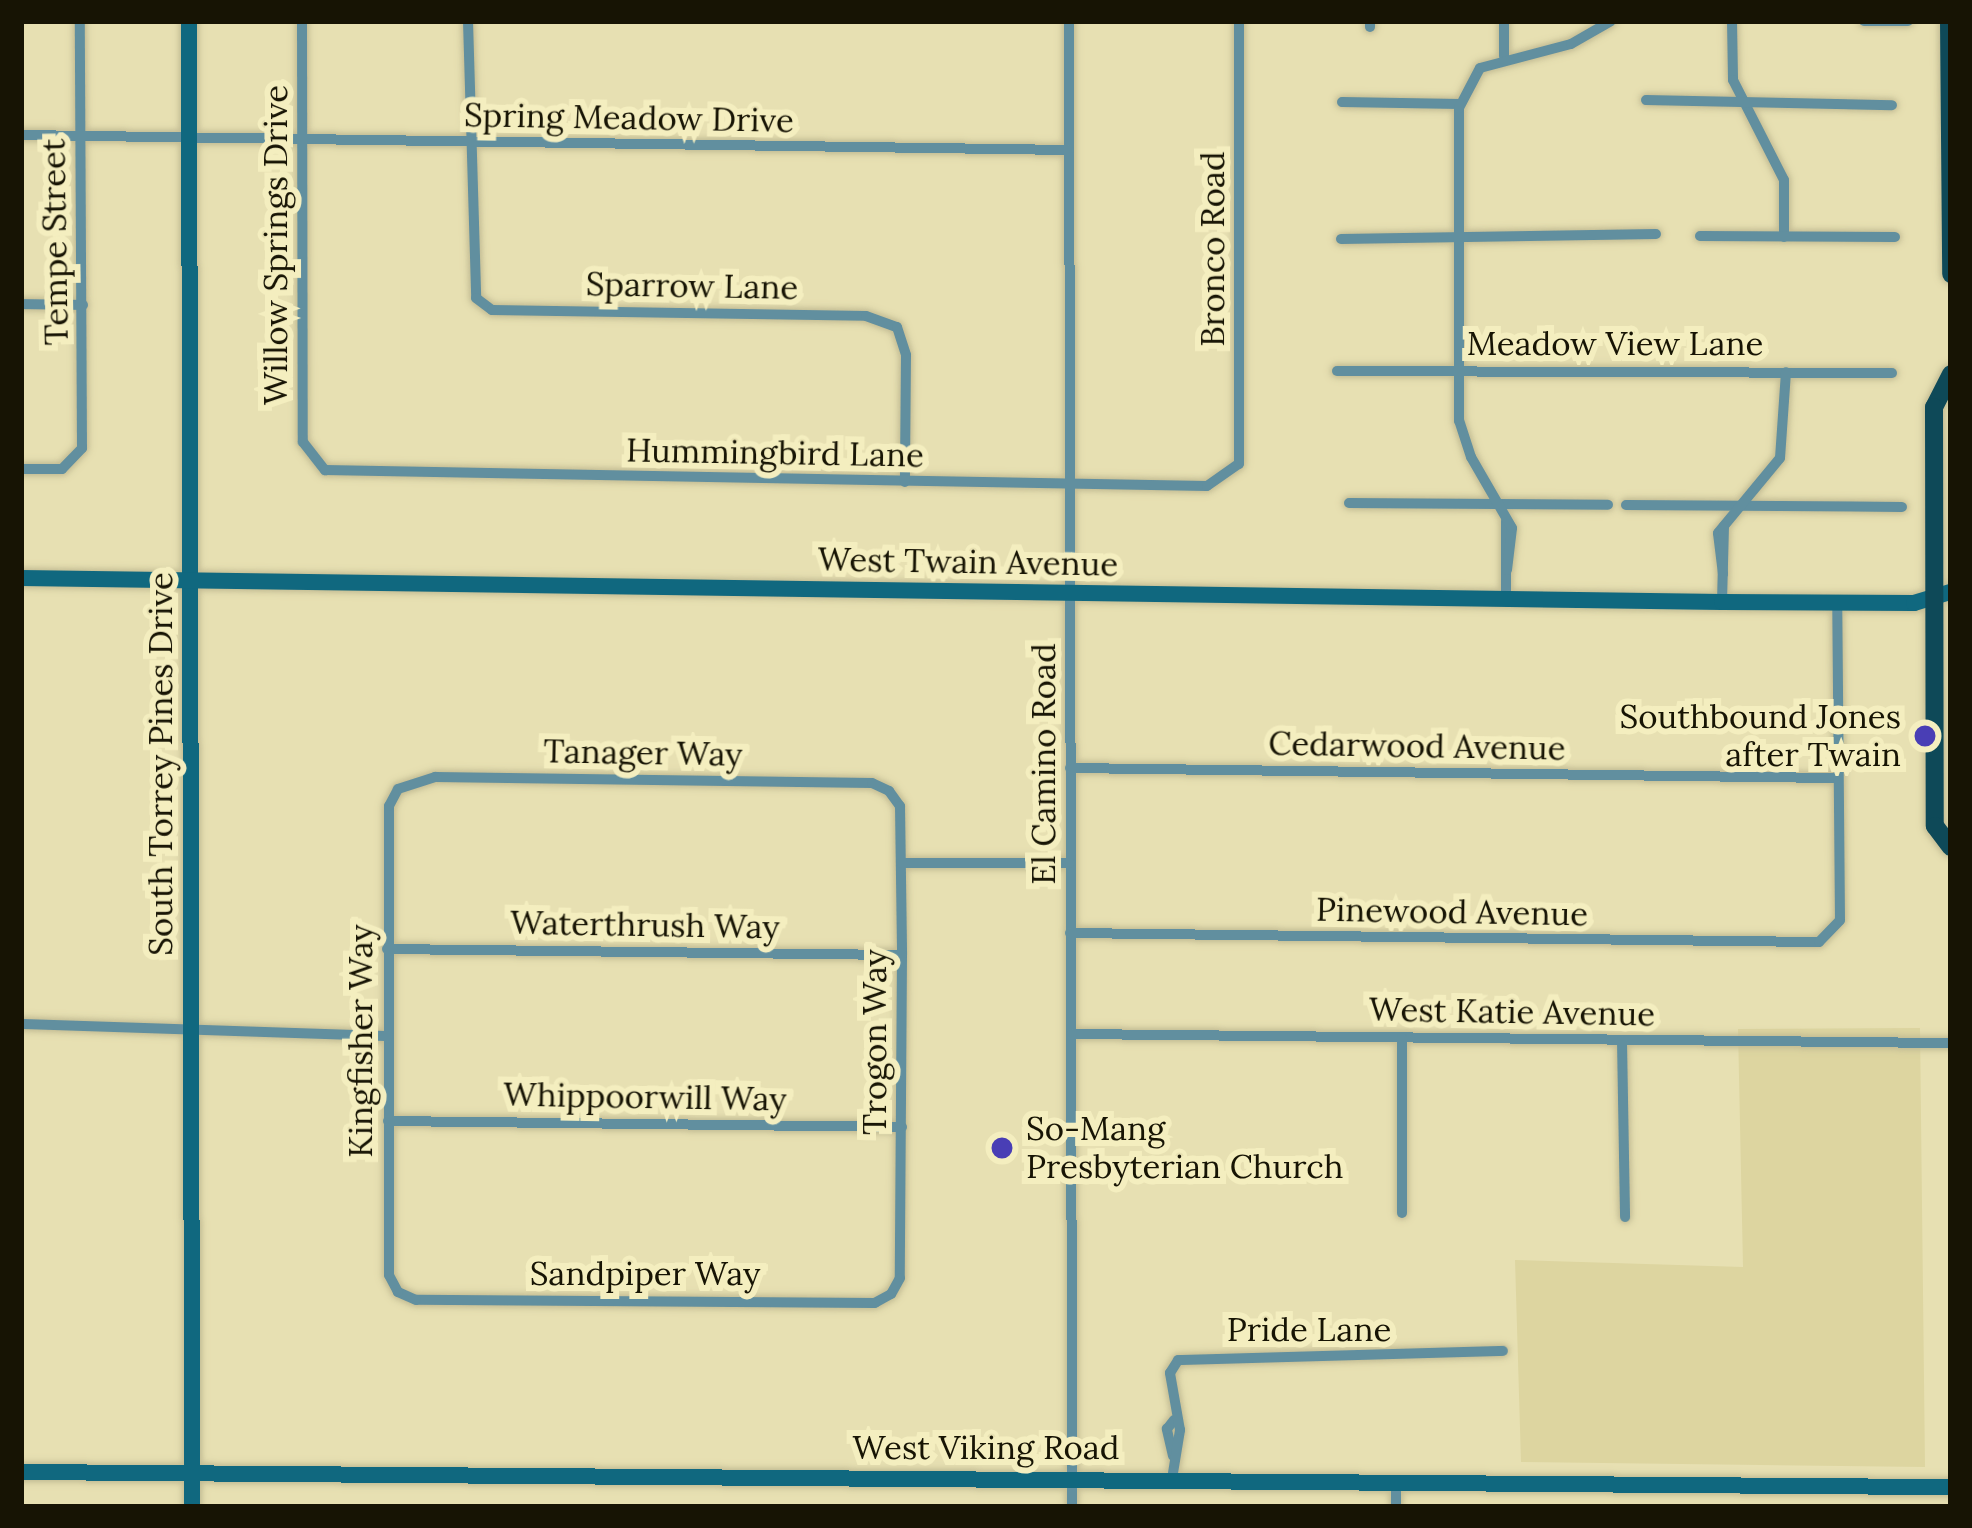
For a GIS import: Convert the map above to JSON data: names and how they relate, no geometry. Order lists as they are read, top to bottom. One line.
{"streets":{"street":["Spring Meadow Drive","Tempe Street","Willow Springs Drive","Bronco Road","Sparrow Lane","Meadow View Lane","Hummingbird Lane","West Twain Avenue","Cedarwood Avenue","Tanager Way","South Torrey Pines Drive","El Camino Road","Pinewood Avenue","Waterthrush Way","West Katie Avenue","Kingfisher Way","Trogon Way","Whippoorwill Way","Sandpiper Way","Pride Lane","West Viking Road"]},"crossings":[["Spring Meadow Drive","Tempe Street"],["Spring Meadow Drive","Willow Springs Drive"],["Spring Meadow Drive","Sparrow Lane"],["Spring Meadow Drive","South Torrey Pines Drive"],["Spring Meadow Drive","El Camino Road"],["Willow Springs Drive","Hummingbird Lane"],["Bronco Road","Hummingbird Lane"],["Sparrow Lane","Hummingbird Lane"],["Hummingbird Lane","El Camino Road"],["West Twain Avenue","South Torrey Pines Drive"],["West Twain Avenue","El Camino Road"],["Cedarwood Avenue","El Camino Road"],["Cedarwood Avenue","Pinewood Avenue"],["Tanager Way","Kingfisher Way"],["Tanager Way","Trogon Way"],["South Torrey Pines Drive","West Viking Road"],["El Camino Road","Pinewood Avenue"],["El Camino Road","West Katie Avenue"],["El Camino Road","West Viking Road"],["Waterthrush Way","Kingfisher Way"],["Waterthrush Way","Trogon Way"],["Kingfisher Way","Whippoorwill Way"],["Kingfisher Way","Sandpiper Way"],["Trogon Way","Whippoorwill Way"],["Trogon Way","Sandpiper Way"],["Pride Lane","West Viking Road"]],"places":["Southbound Jones after Twain","So-Mang Presbyterian Church"]}
